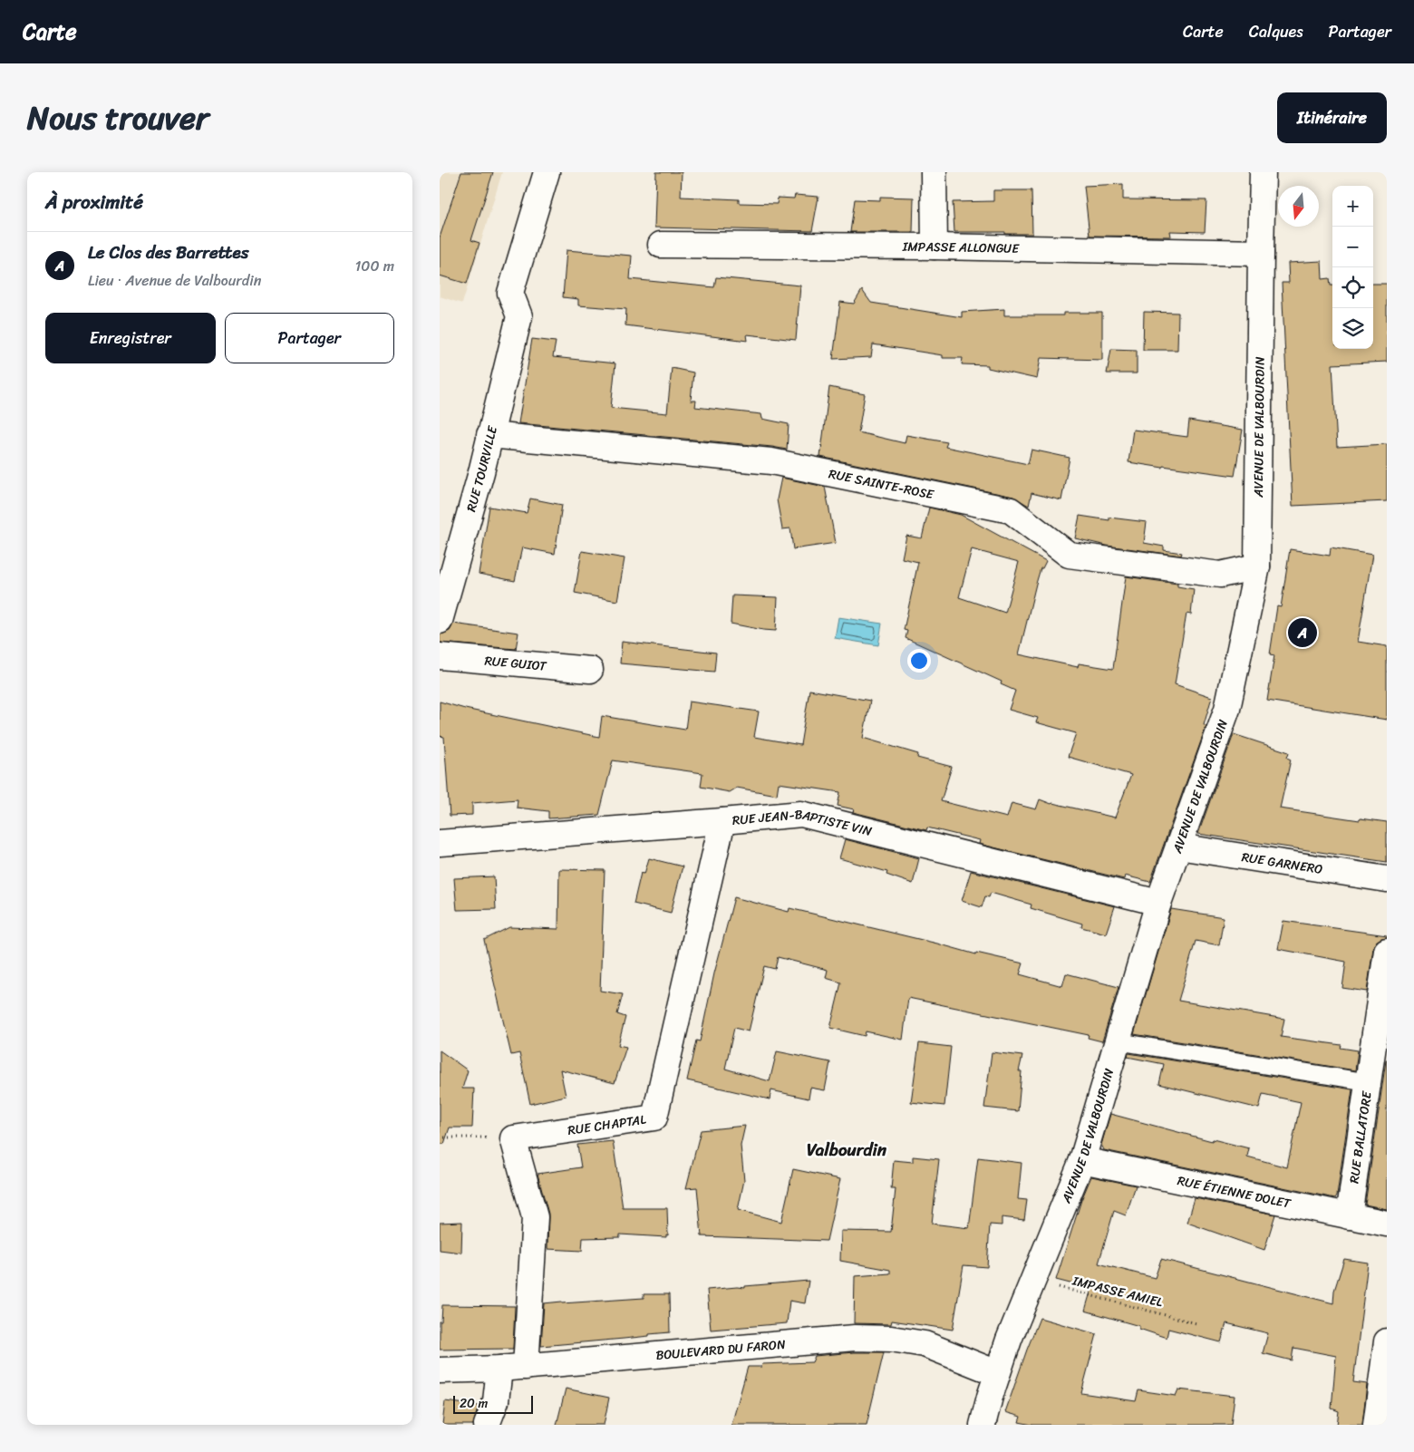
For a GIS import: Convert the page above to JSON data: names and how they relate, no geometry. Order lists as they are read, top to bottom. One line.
{"streets":{"street":["IMPASSE ALLONGUE","AVENUE DE VALBOURDIN","RUE TOURVILLE","RUE SAINTE-ROSE","RUE GUIOT","RUE JEAN-BAPTISTE VIN","RUE GARNERO","RUE CHAPTAL","RUE BALLATORE","RUE ÉTIENNE DOLET","BOULEVARD DU FARON"],"path":["IMPASSE AMIEL"]},"crossings":[["IMPASSE ALLONGUE","AVENUE DE VALBOURDIN"],["AVENUE DE VALBOURDIN","RUE SAINTE-ROSE"],["AVENUE DE VALBOURDIN","RUE JEAN-BAPTISTE VIN"],["AVENUE DE VALBOURDIN","RUE GARNERO"],["AVENUE DE VALBOURDIN","RUE ÉTIENNE DOLET"],["AVENUE DE VALBOURDIN","IMPASSE AMIEL"],["AVENUE DE VALBOURDIN","BOULEVARD DU FARON"],["RUE TOURVILLE","RUE SAINTE-ROSE"],["RUE JEAN-BAPTISTE VIN","RUE CHAPTAL"],["RUE BALLATORE","RUE ÉTIENNE DOLET"]],"districts":["Valbourdin"],"scale_bar":"20 m","north":"bottom","page":{"header":"Carte","nav":["Carte","Calques","Partager"],"title":"Nous trouver","buttons":["Itinéraire",["Enregistrer","Partager"]],"heading":"À proximité","map_buttons":["+","−"],"list":[{"mark":"A","name":"Le Clos des Barrettes","note":"Lieu · Avenue de Valbourdin","value":"100 m"}],"pins":"A","scale":"20 m"}}
